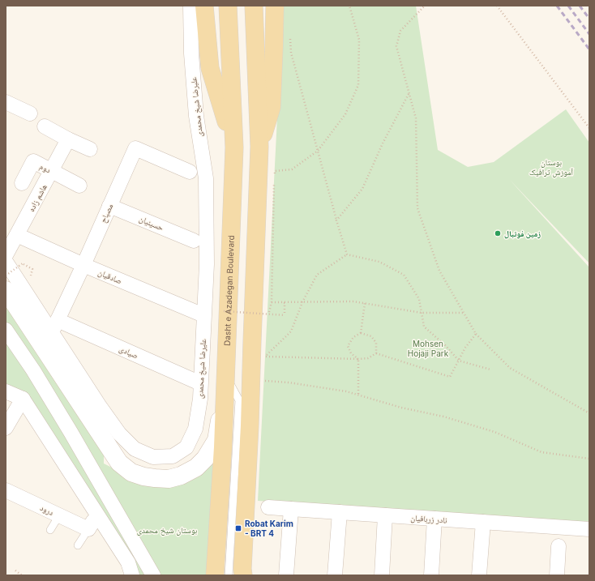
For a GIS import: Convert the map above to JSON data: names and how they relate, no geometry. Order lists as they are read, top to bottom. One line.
{"streets":{"main road":["Dasht e Azadegan Boulevard"],"street":["علیرضا شیخ محمدی","دوم","هاشم زاده","مصباح","حسینیان","صادقیان","صیادی","درود","نادر زربافیان"]},"crossings":[["علیرضا شیخ محمدی","مصباح"],["علیرضا شیخ محمدی","صادقیان"],["علیرضا شیخ محمدی","صیادی"],["دوم","هاشم زاده"],["هاشم زاده","صادقیان"],["مصباح","حسینیان"],["مصباح","صادقیان"],["مصباح","صیادی"]],"parks":["بوستان آموزش ترافیک","Mohsen Hojaji Park","بوستان شیخ محمدی"],"places":{"other":["زمین فوتبال"],"transit":["Robat Karim - BRT 4"]}}
